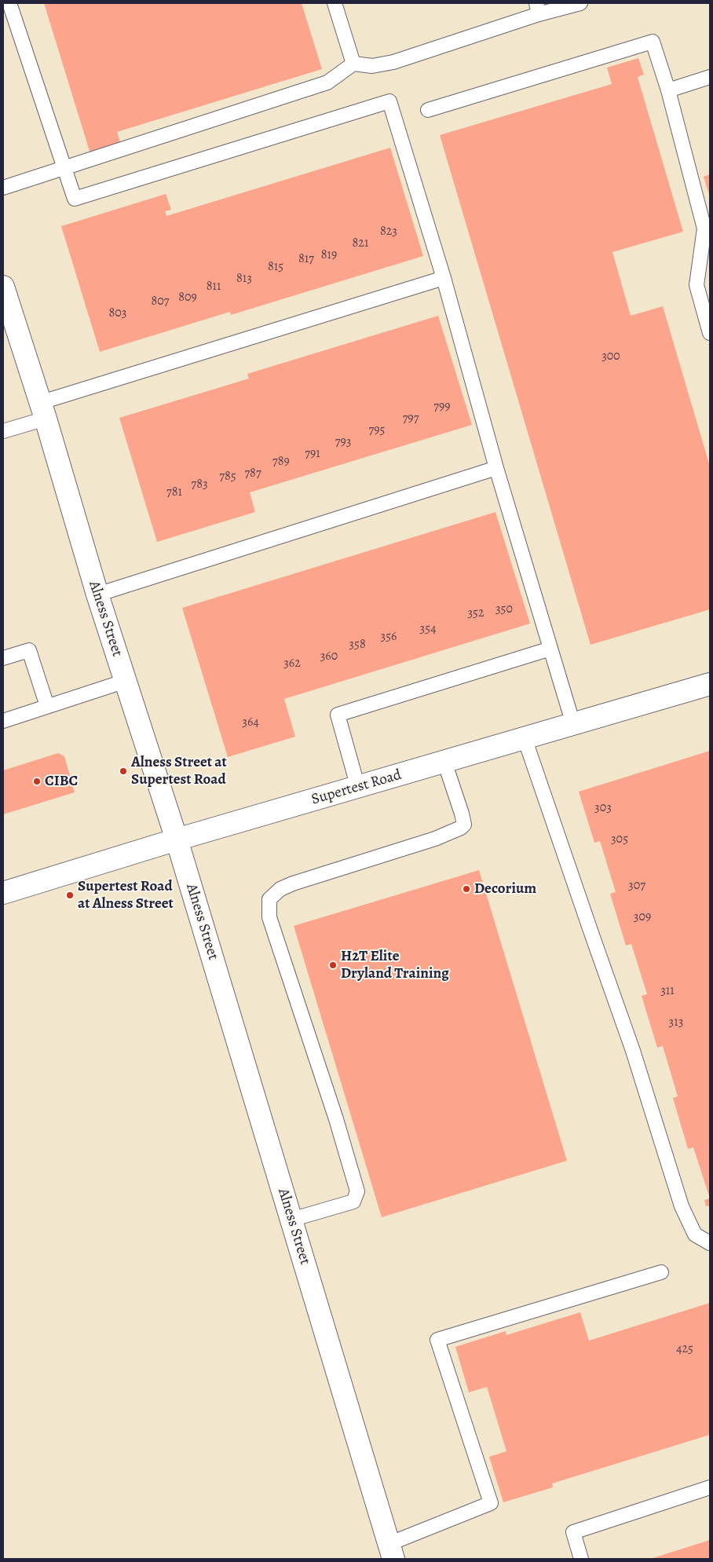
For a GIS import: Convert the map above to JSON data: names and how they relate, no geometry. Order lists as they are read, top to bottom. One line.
{"streets":{"street":["Alness Street","Supertest Road"]},"crossings":[["Alness Street","Supertest Road"]],"places":["Alness Street at Supertest Road","CIBC","Decorium","Supertest Road at Alness Street","H2T Elite Dryland Training"],"house_numbers":["823","821","819","817","815","813","811","809","807","803","300","799","797","795","793","791","789","787","785","783","781","350","352","354","356","358","360","362","364","303","305","307","309","311","313","425"]}
